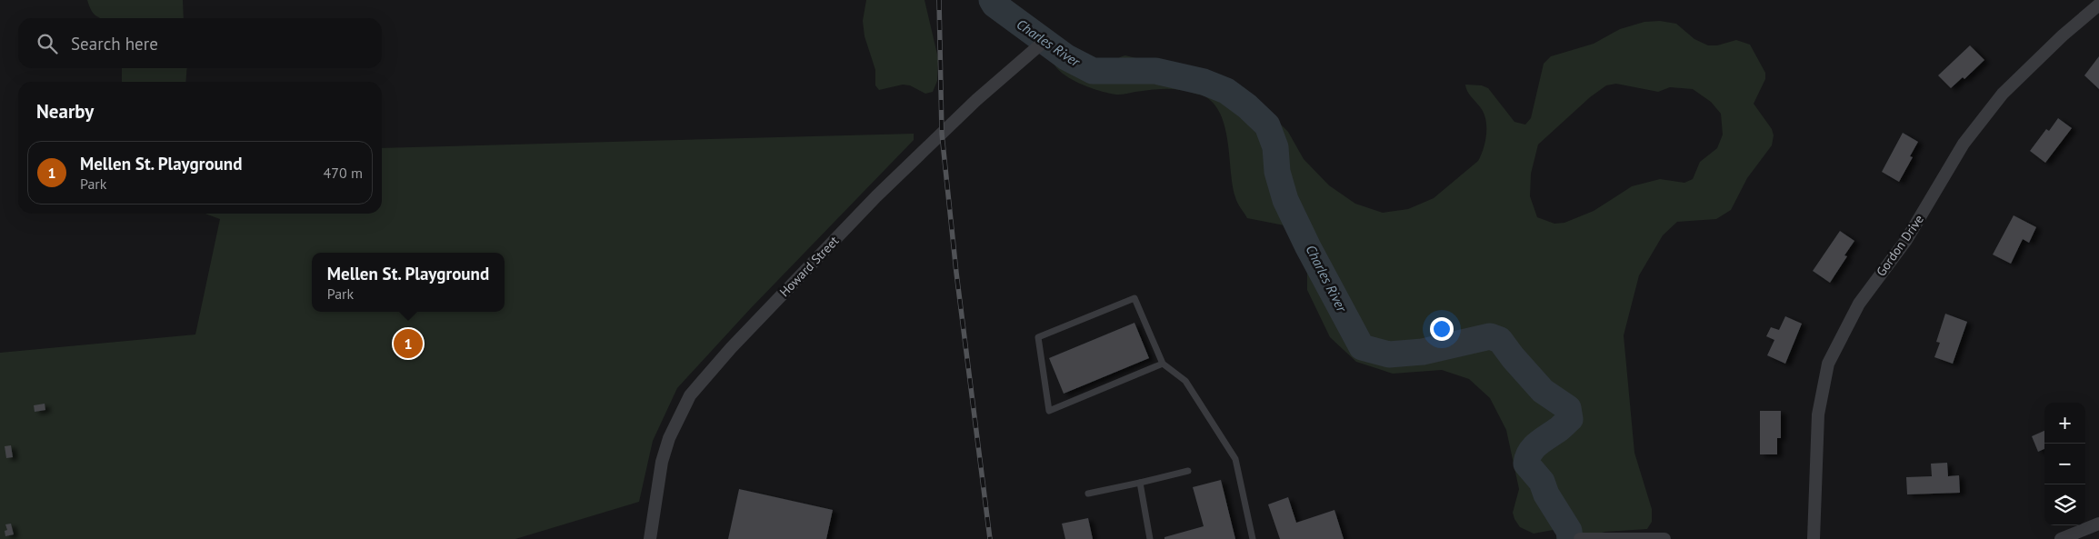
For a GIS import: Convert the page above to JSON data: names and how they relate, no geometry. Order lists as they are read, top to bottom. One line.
{"streets":{"street":["Gordon Drive","Howard Street"]},"water":["Charles River"],"page":{"search":"Search here","heading":"Nearby","list":[{"mark":"1","name":"Mellen St. Playground","note":"Park","value":"470 m"}],"popup":["Mellen St. Playground","Park"],"pins":"1","map_buttons":["+","−"]}}
